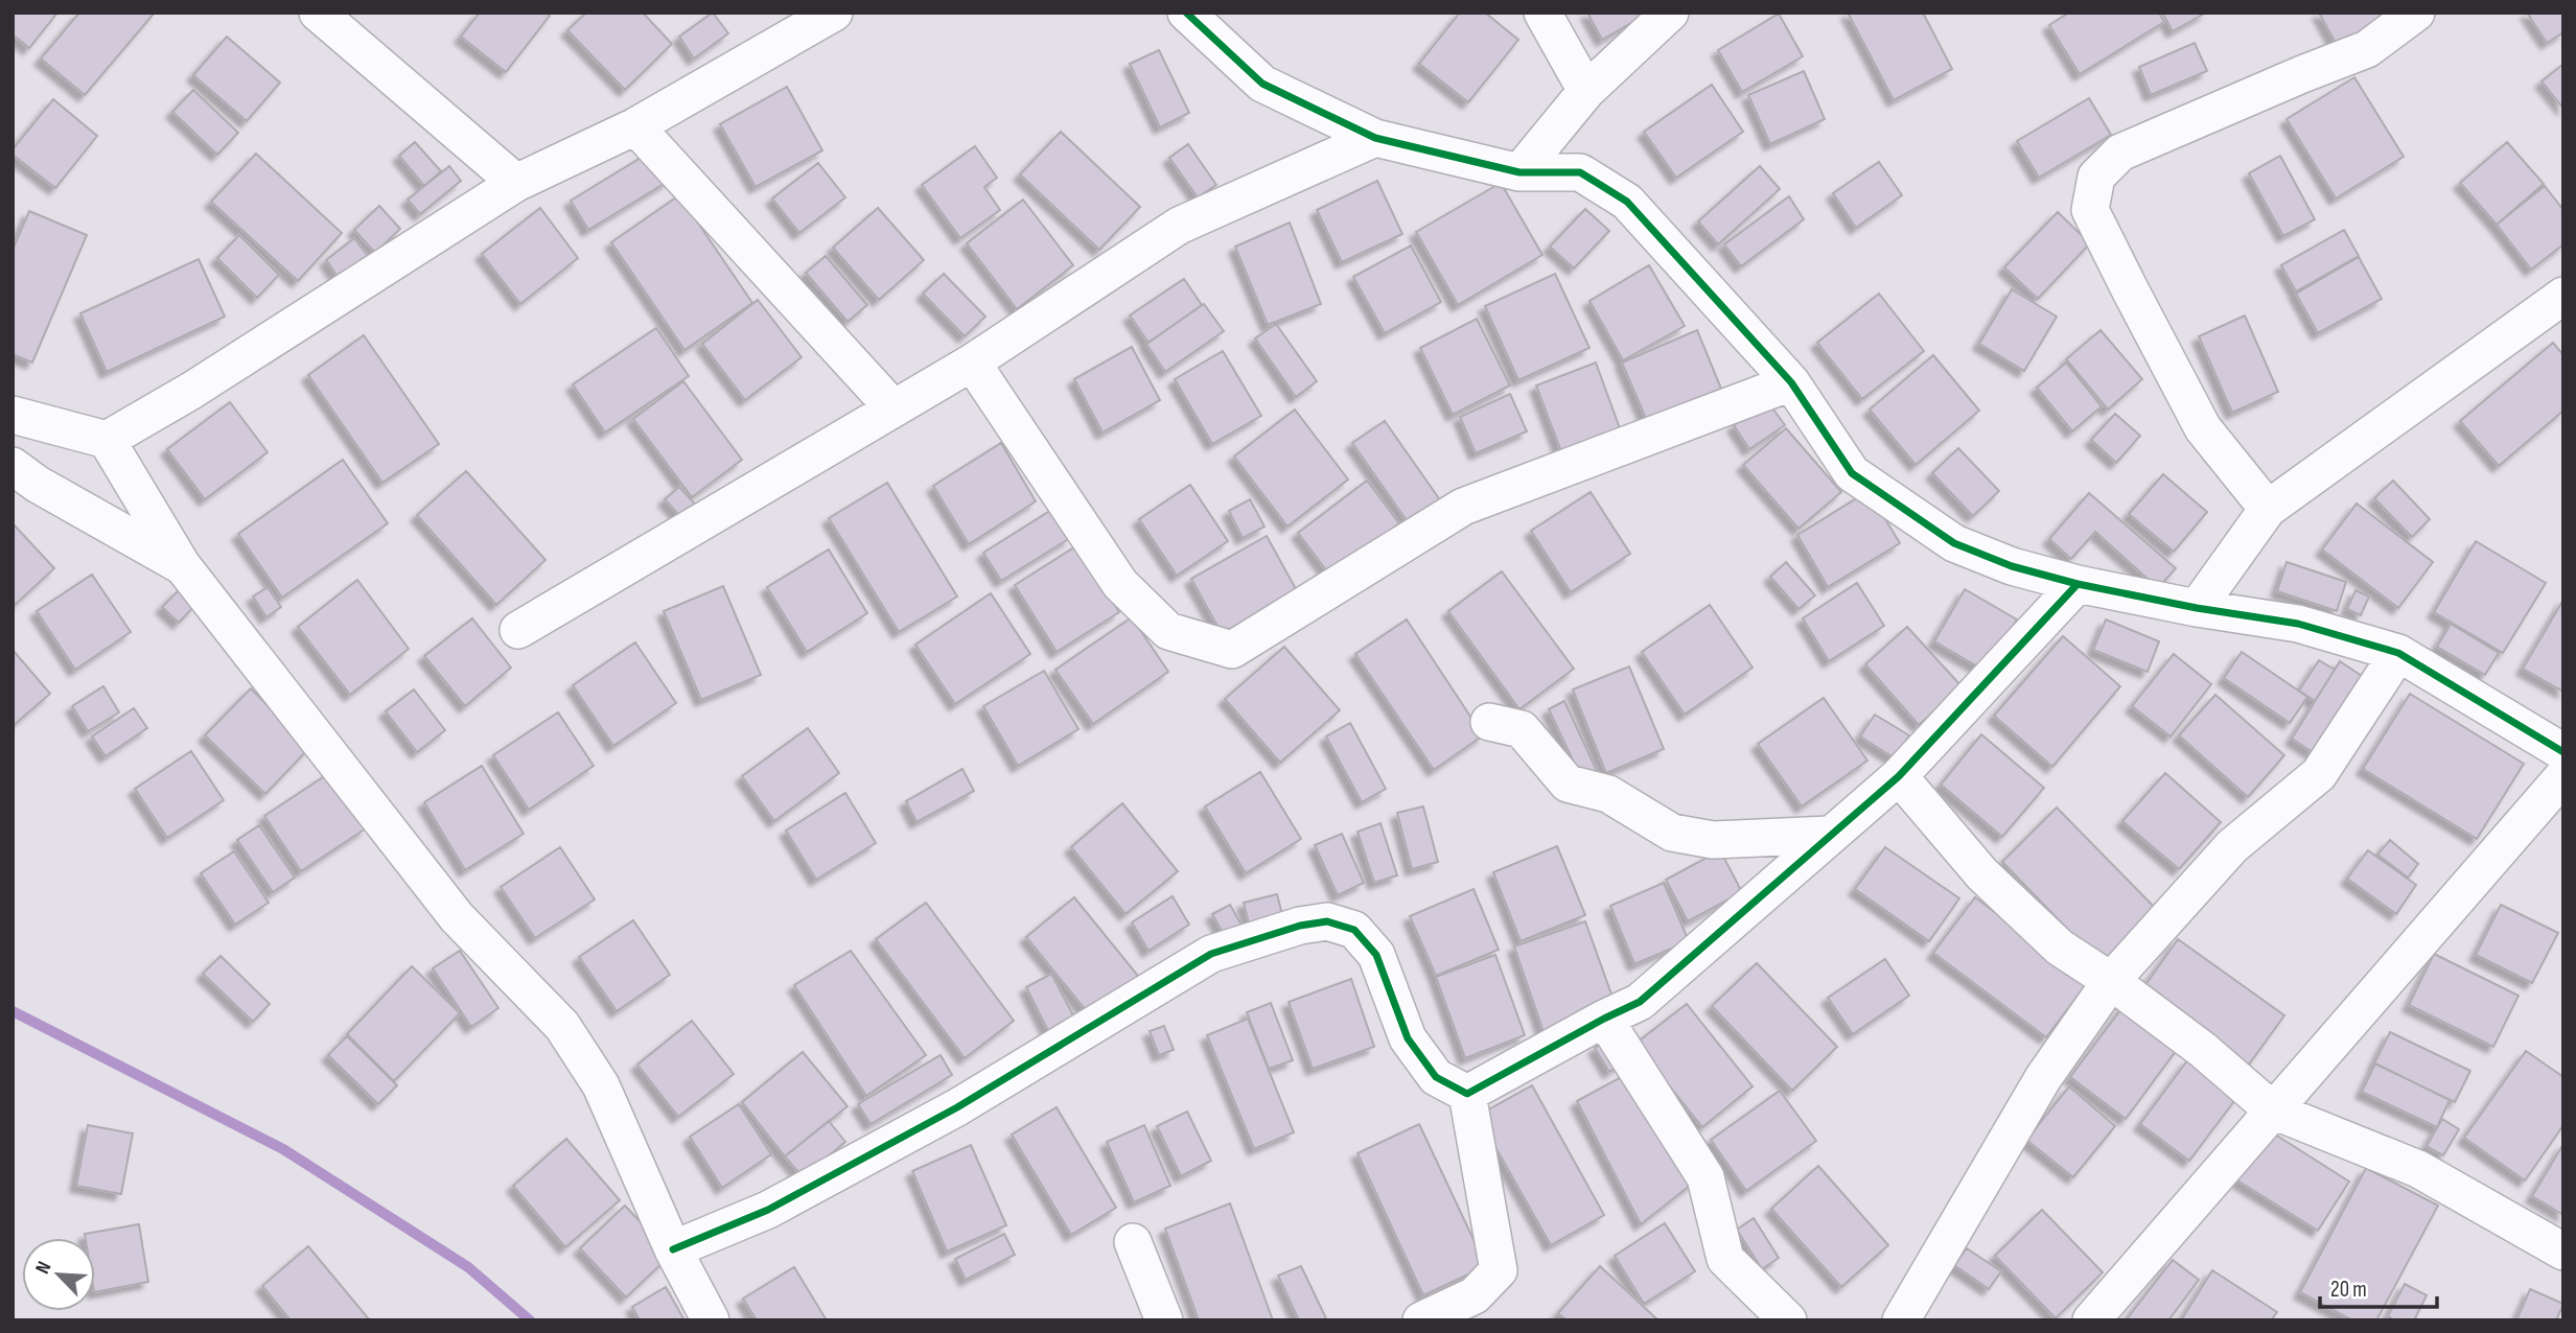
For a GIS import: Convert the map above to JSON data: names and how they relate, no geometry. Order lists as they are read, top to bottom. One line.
{"scale_bar":"20 m","north":"top left"}
